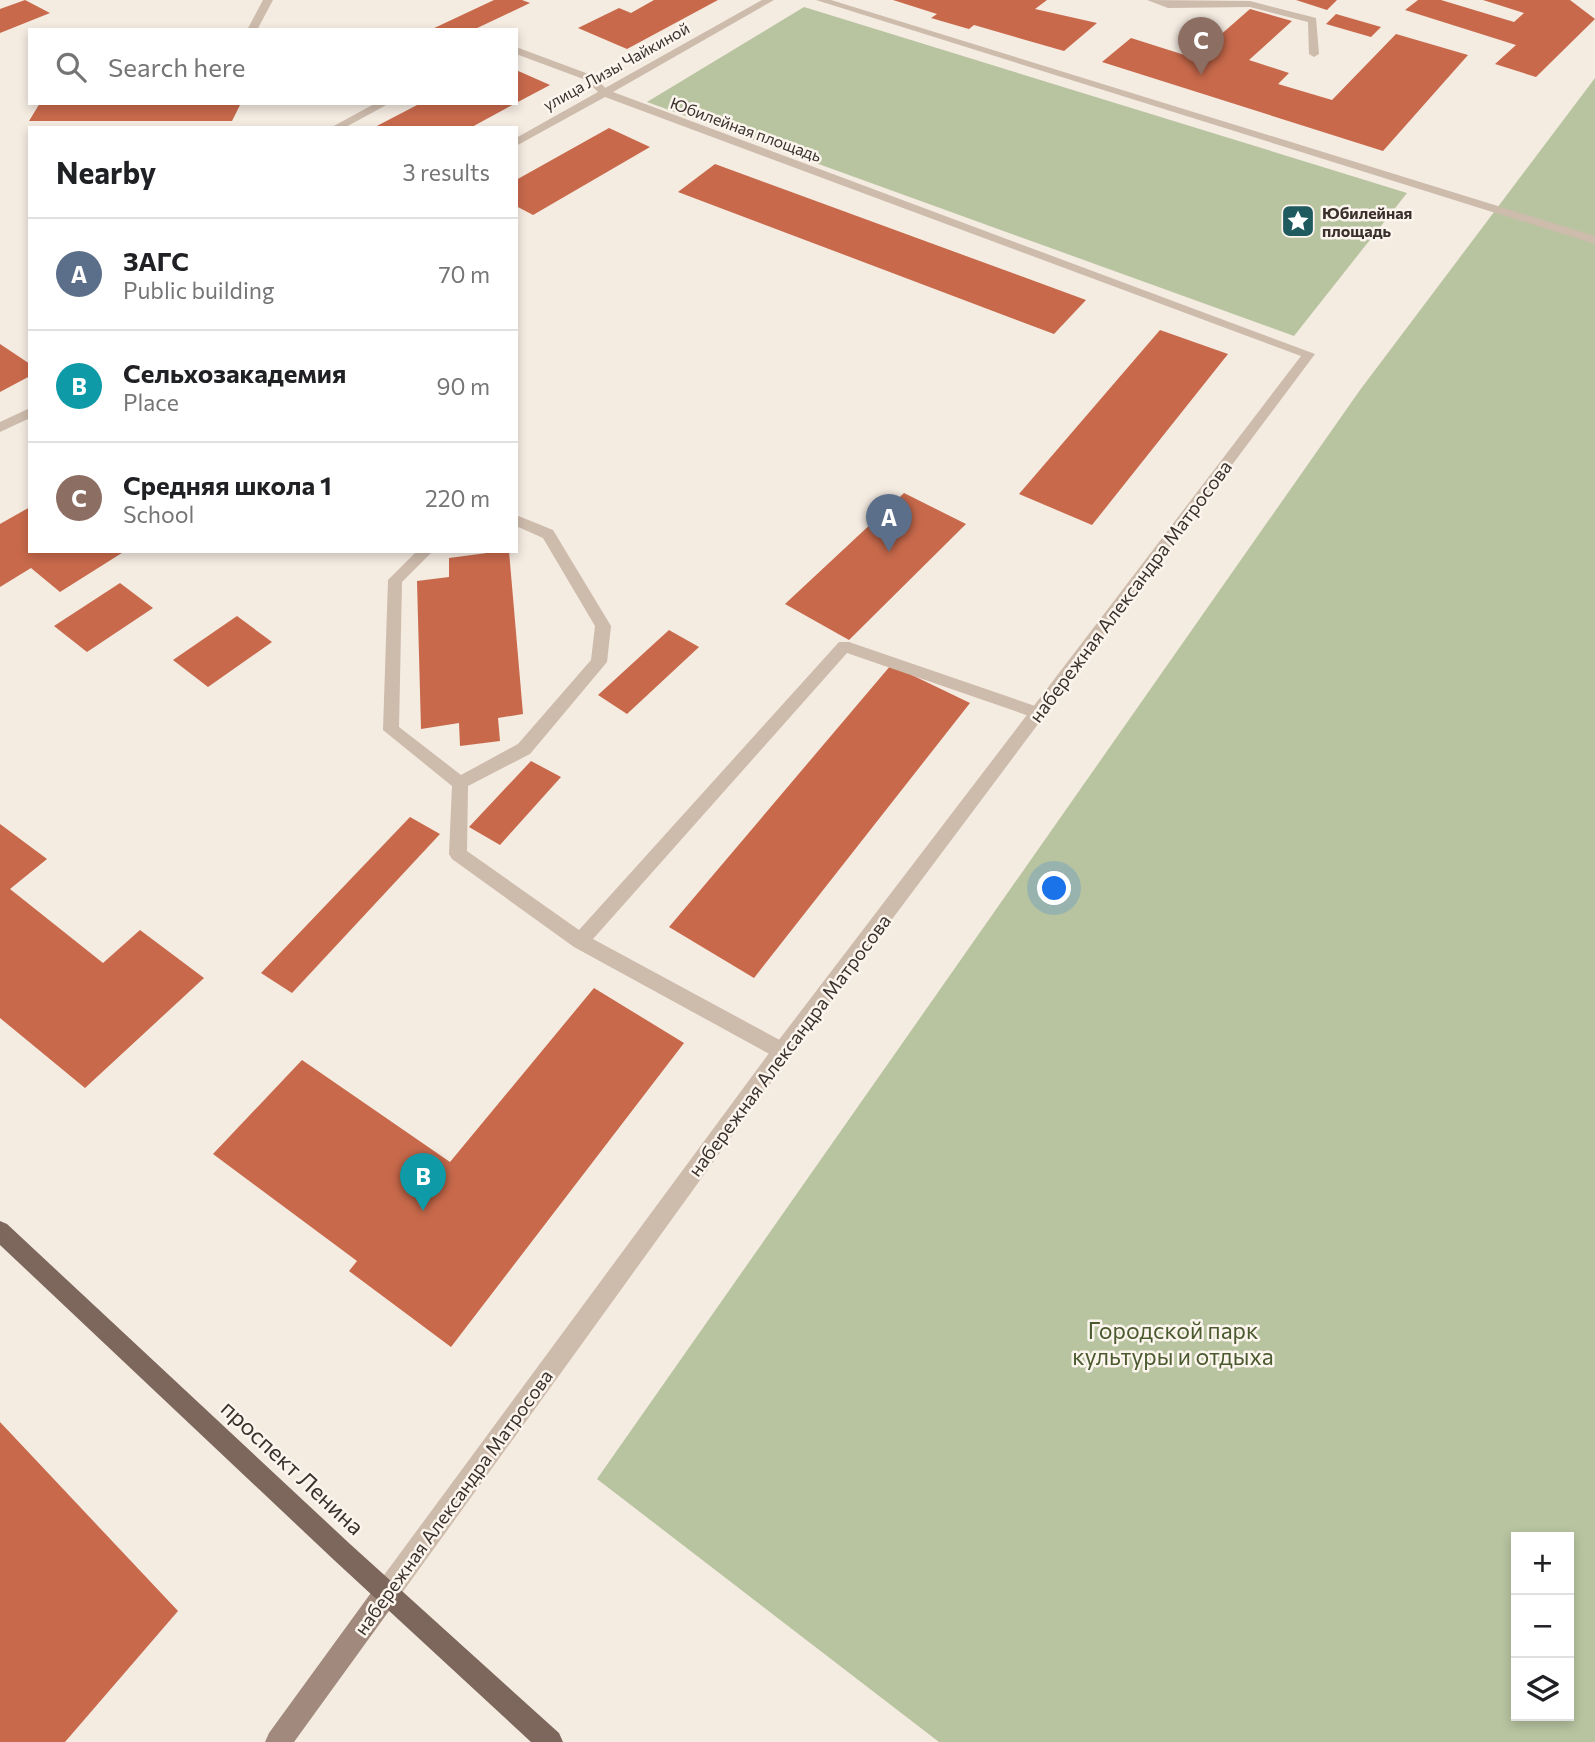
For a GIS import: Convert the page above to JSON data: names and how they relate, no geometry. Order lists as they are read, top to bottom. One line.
{"streets":{"main road":["проспект Ленина"],"street":["улица Лизы Чайкиной","Юбилейная площадь","набережная Александра Матросова"]},"crossings":[["улица Лизы Чайкиной","Юбилейная площадь"],["Юбилейная площадь","набережная Александра Матросова"],["набережная Александра Матросова","проспект Ленина"]],"parks":["Городской парк культуры и отдыха"],"places":{"place":["Юбилейная площадь"]},"page":{"pins":["C","A","B"],"search":"Search here","heading":["Nearby","3 results"],"list":[{"mark":"A","name":"ЗАГС","note":"Public building","value":"70 m"},{"mark":"B","name":"Сельхозакадемия","note":"Place","value":"90 m"},{"mark":"C","name":"Средняя школа 1","note":"School","value":"220 m"}],"map_buttons":["+","−"]}}
